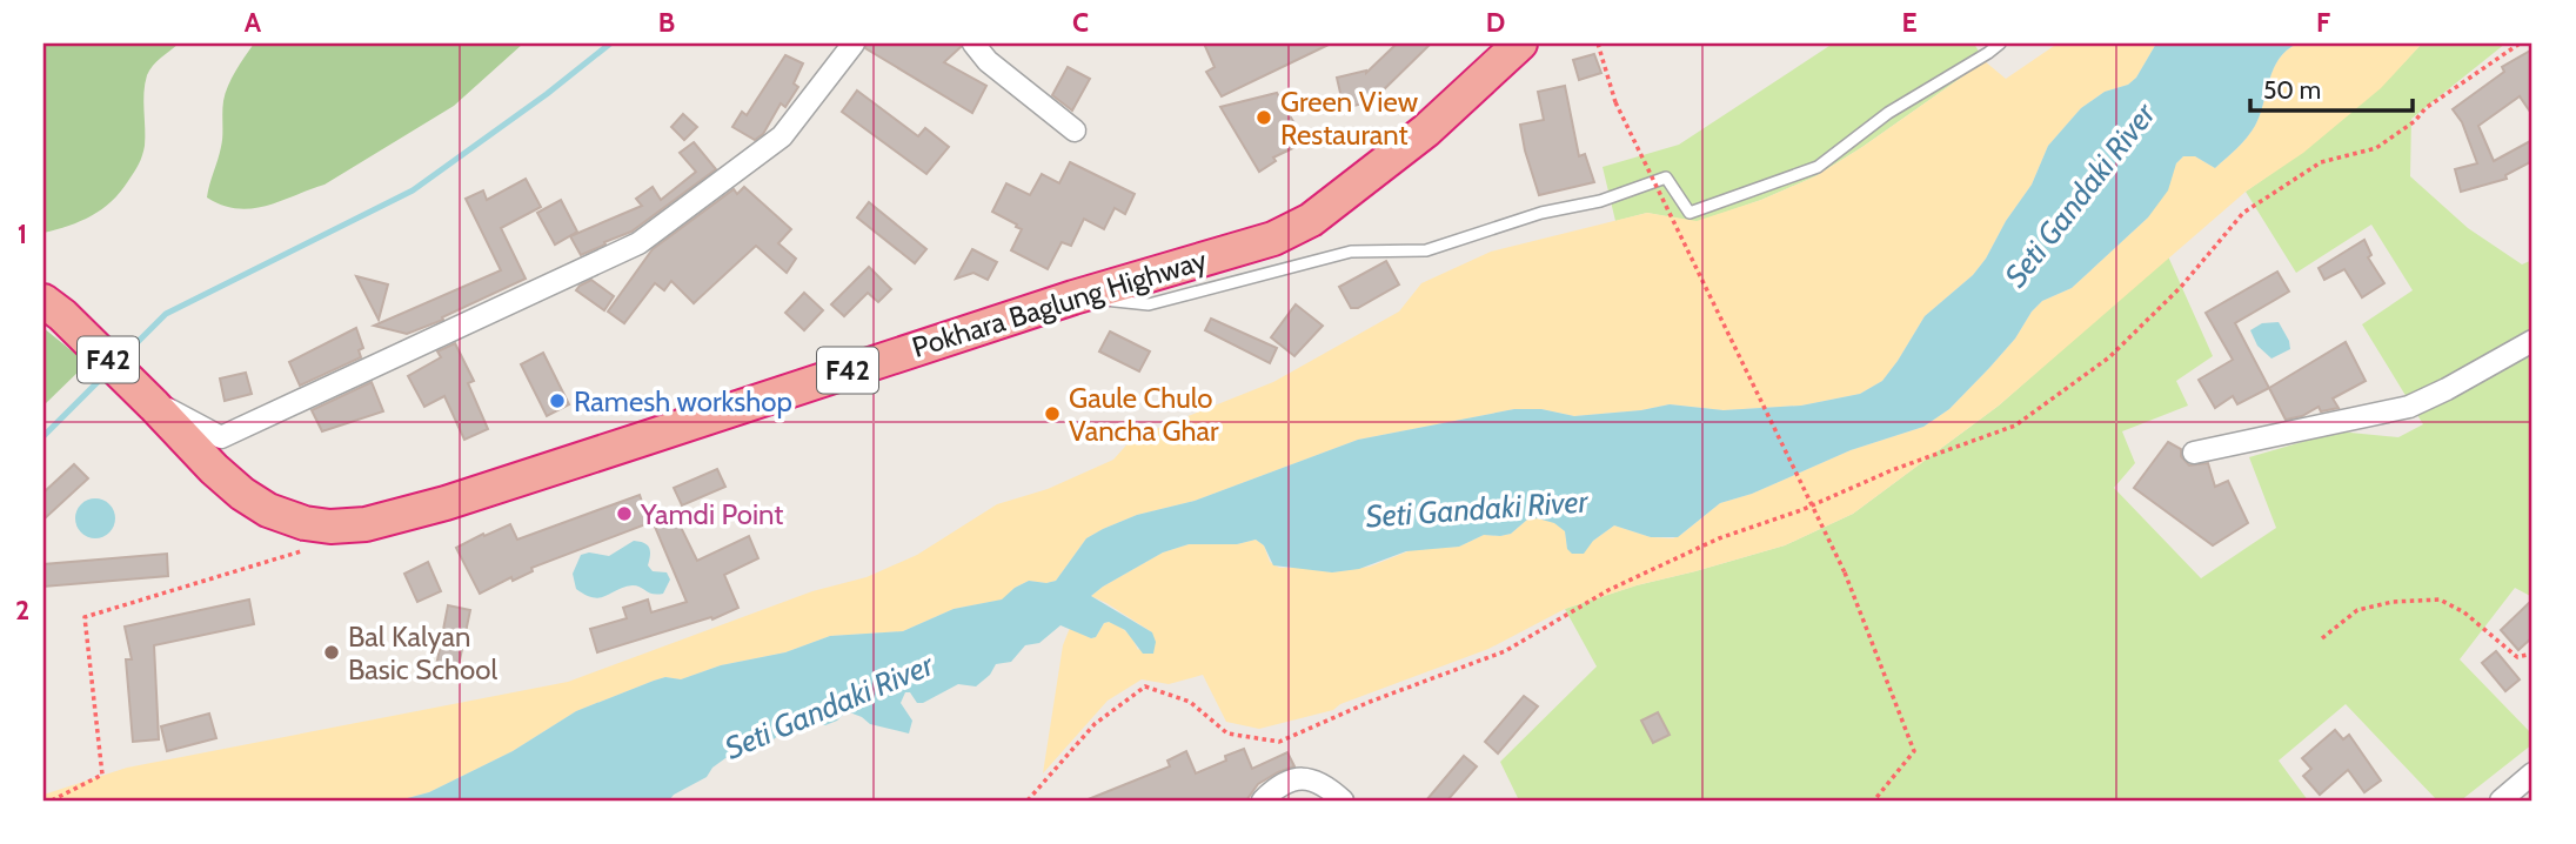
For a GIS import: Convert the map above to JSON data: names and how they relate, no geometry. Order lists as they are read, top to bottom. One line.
{"streets":{"highway":["Pokhara Baglung Highway","F42"]},"crossings":[["Pokhara Baglung Highway","F42"]],"water":["Seti Gandaki River"],"places":["Green View Restaurant","Ramesh workshop","Gaule Chulo Vancha Ghar","Yamdi Point","Bal Kalyan Basic School"],"scale_bar":"50 m","grid":{"columns":["A","B","C","D","E","F"],"rows":["1","2"]}}
